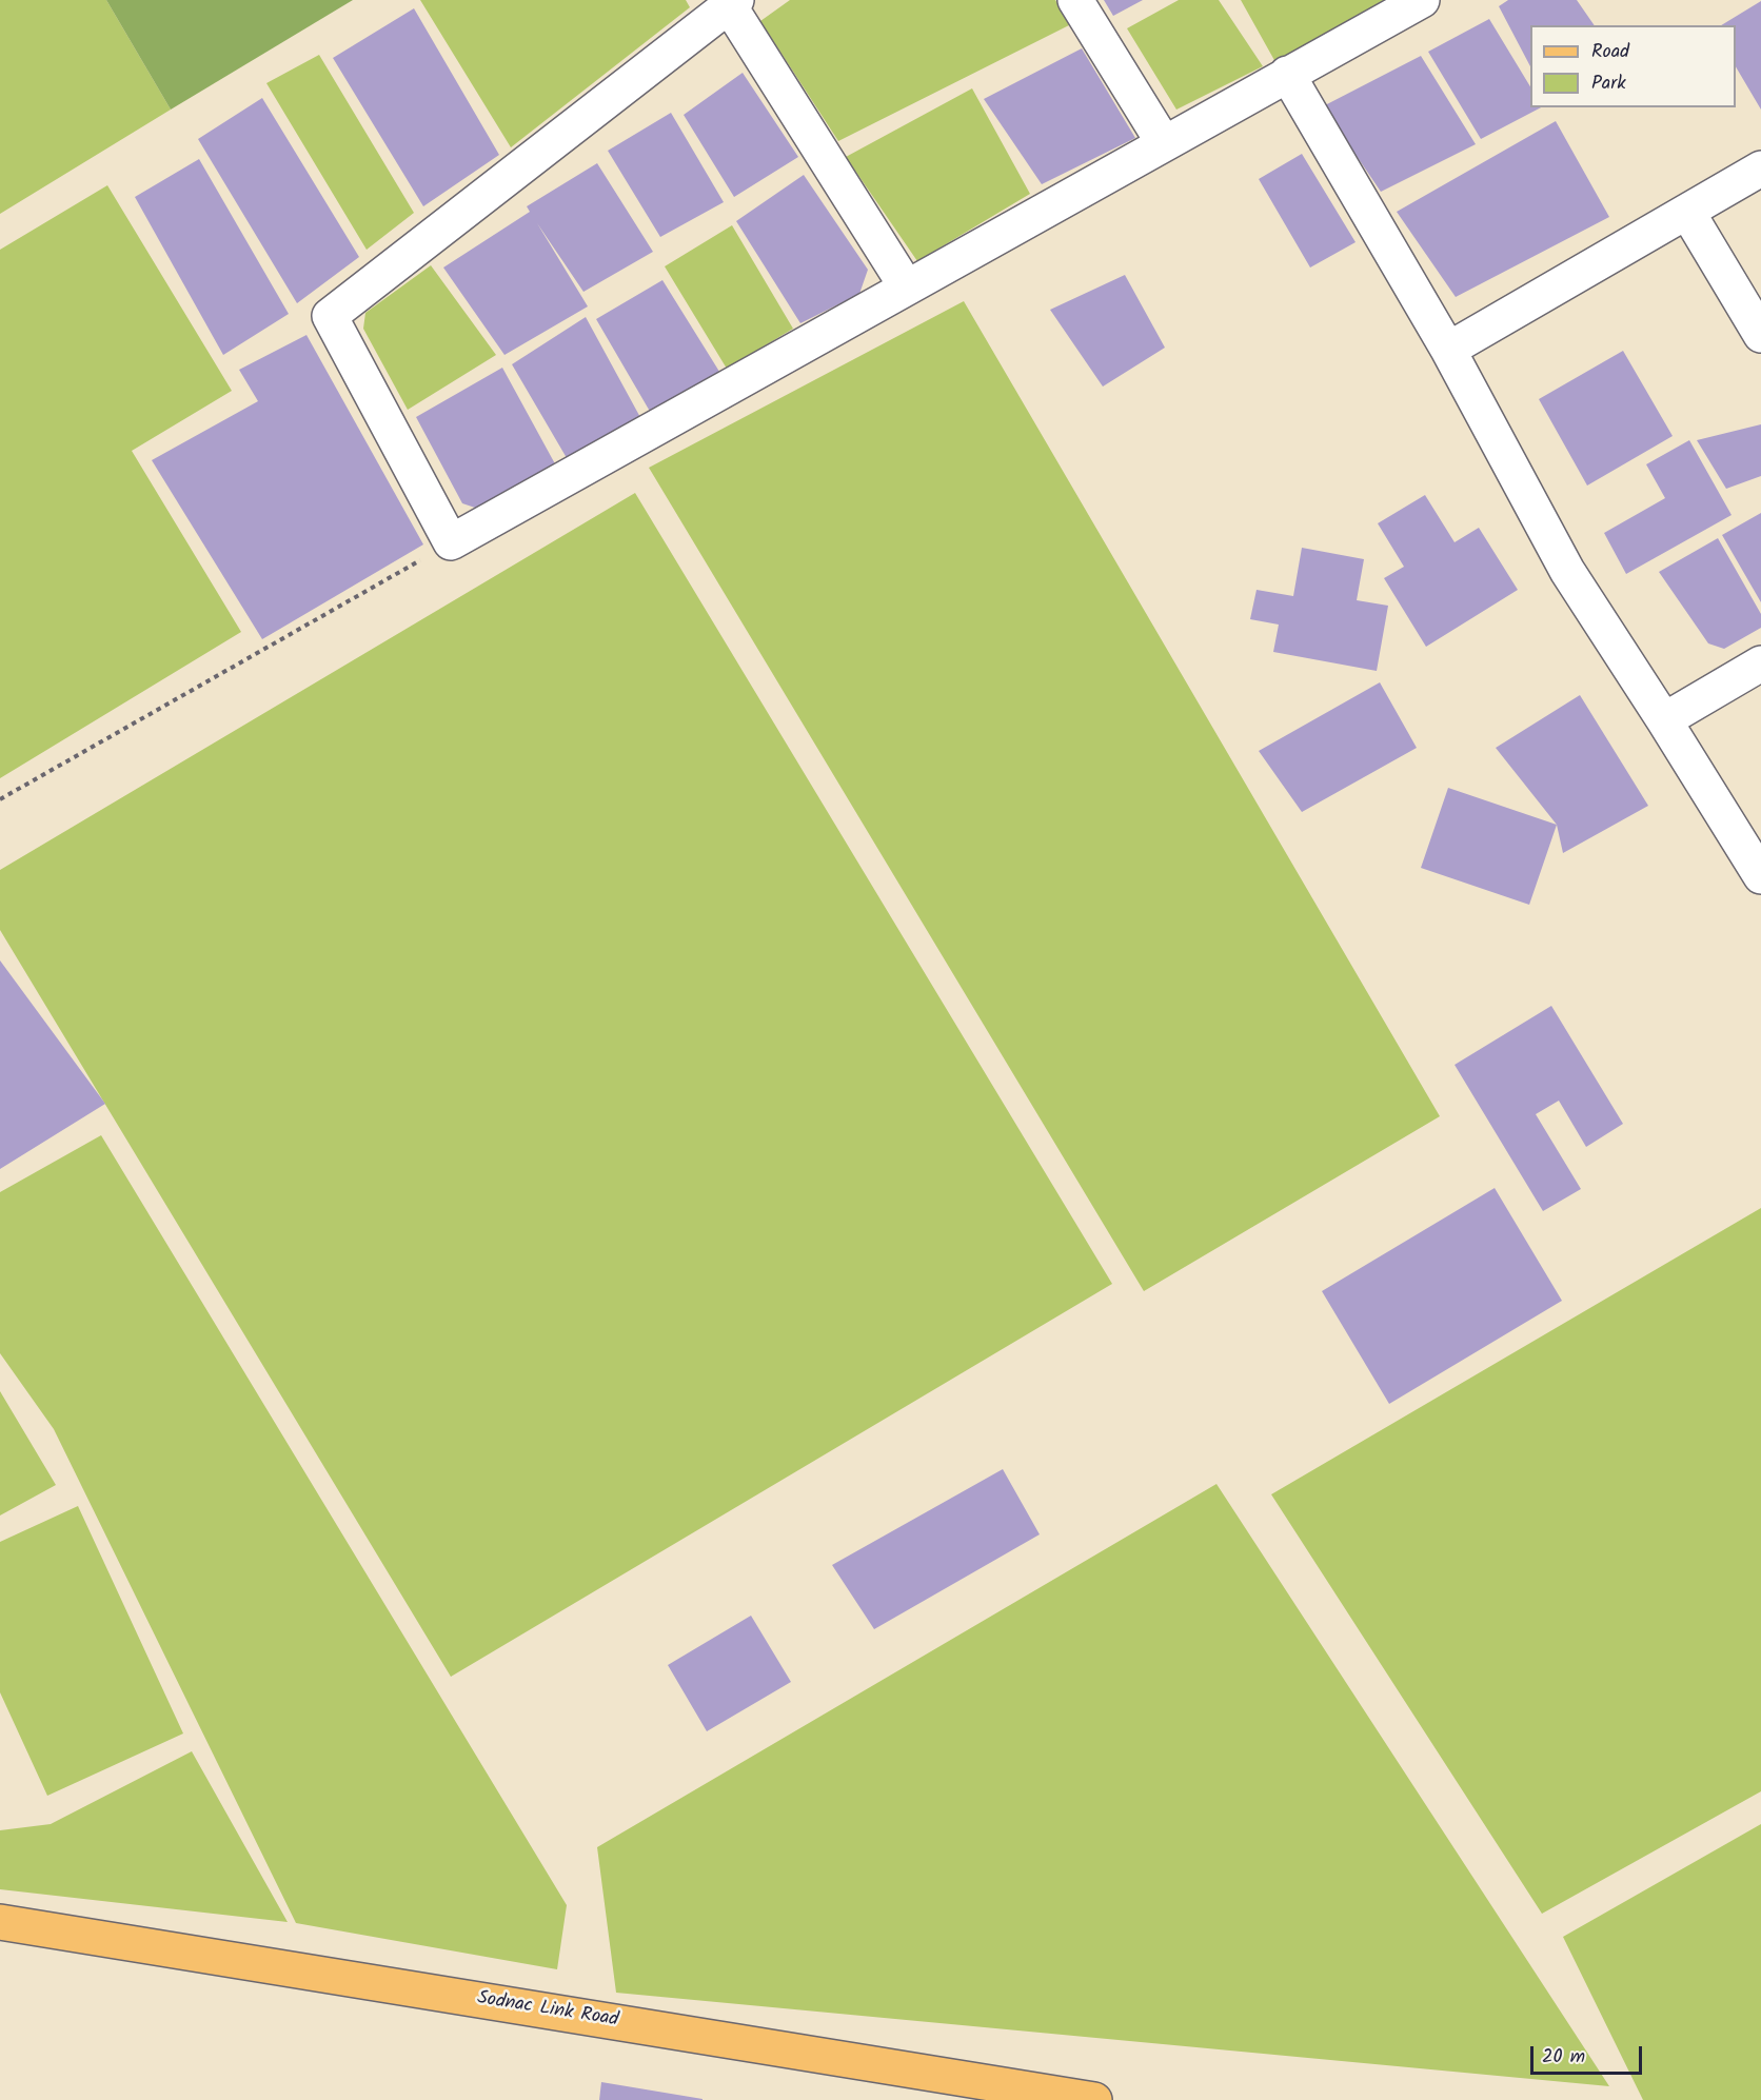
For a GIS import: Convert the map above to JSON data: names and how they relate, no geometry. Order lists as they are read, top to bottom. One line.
{"streets":{"main road":["Sodnac Link Road"]},"legend":["Road","Park"],"scale_bar":"20 m"}
